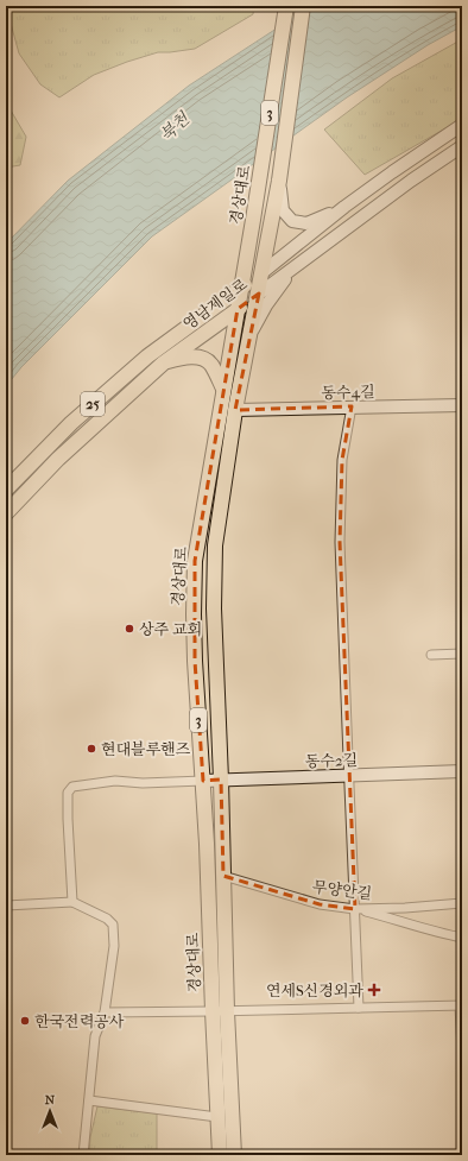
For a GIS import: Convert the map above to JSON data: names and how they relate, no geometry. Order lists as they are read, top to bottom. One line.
{"streets":{"main road":["3","경상대로","영남제일로","25"],"street":["동수4길","동수2길","무양안길"]},"crossings":[["경상대로","영남제일로"],["경상대로","동수4길"],["경상대로","동수2길"],["경상대로","무양안길"]],"water":["북천"],"places":{"other":["상주 교회","현대블루핸즈","한국전력공사"],"health":["연세S신경외과"]},"north":"top"}
